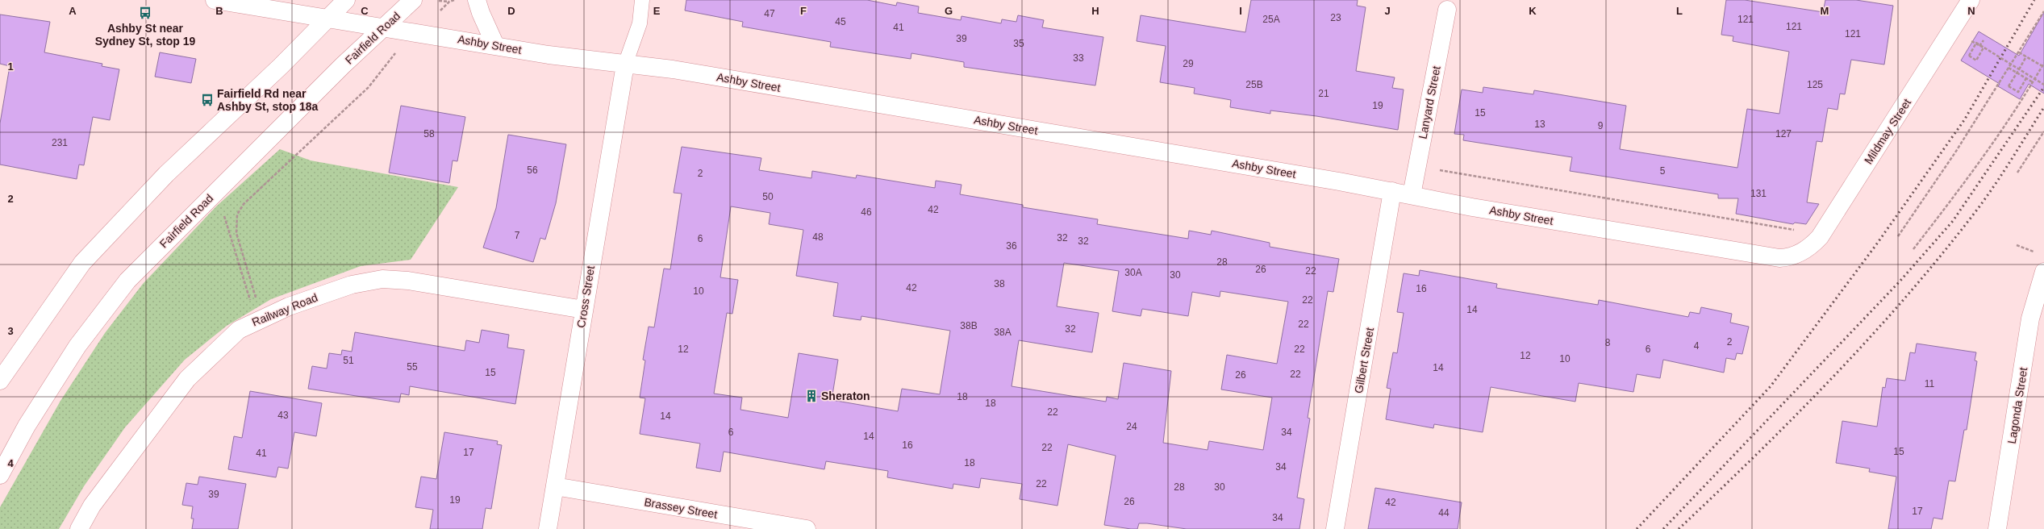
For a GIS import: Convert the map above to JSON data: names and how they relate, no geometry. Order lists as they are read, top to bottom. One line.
{"streets":{"street":["Fairfield Road","Ashby Street","Lanyard Street","Mildmay Street","Cross Street","Railway Road","Gilbert Street","Lagonda Street","Brassey Street"]},"crossings":[["Fairfield Road","Ashby Street"],["Ashby Street","Lanyard Street"],["Ashby Street","Mildmay Street"],["Ashby Street","Cross Street"],["Ashby Street","Gilbert Street"],["Cross Street","Railway Road"],["Cross Street","Brassey Street"]],"places":{"bus stop":["Ashby St near Sydney St, stop 19","Fairfield Rd near Ashby St, stop 18a"],"building":["Sheraton"]},"house_numbers":["47","23","25A","121","45","121","41","121","39","35","33","29","25B","125","21","19","15","13","9","58","127","231","56","5","2","131","50","42","46","7","48","32","6","32","36","28","26","22","30A","30","38","42","16","10","22","14","22","38B","32","38A","2","8","4","12","22","6","12","10","51","55","14","15","22","26","11","18","18","22","43","14","24","6","34","14","16","22","15","17","41","18","34","22","28","30","39","19","26","42","17","44","34"],"grid":{"columns":["A","B","C","D","E","F","G","H","I","J","K","L","M","N"],"rows":["1","2","3","4"]}}
